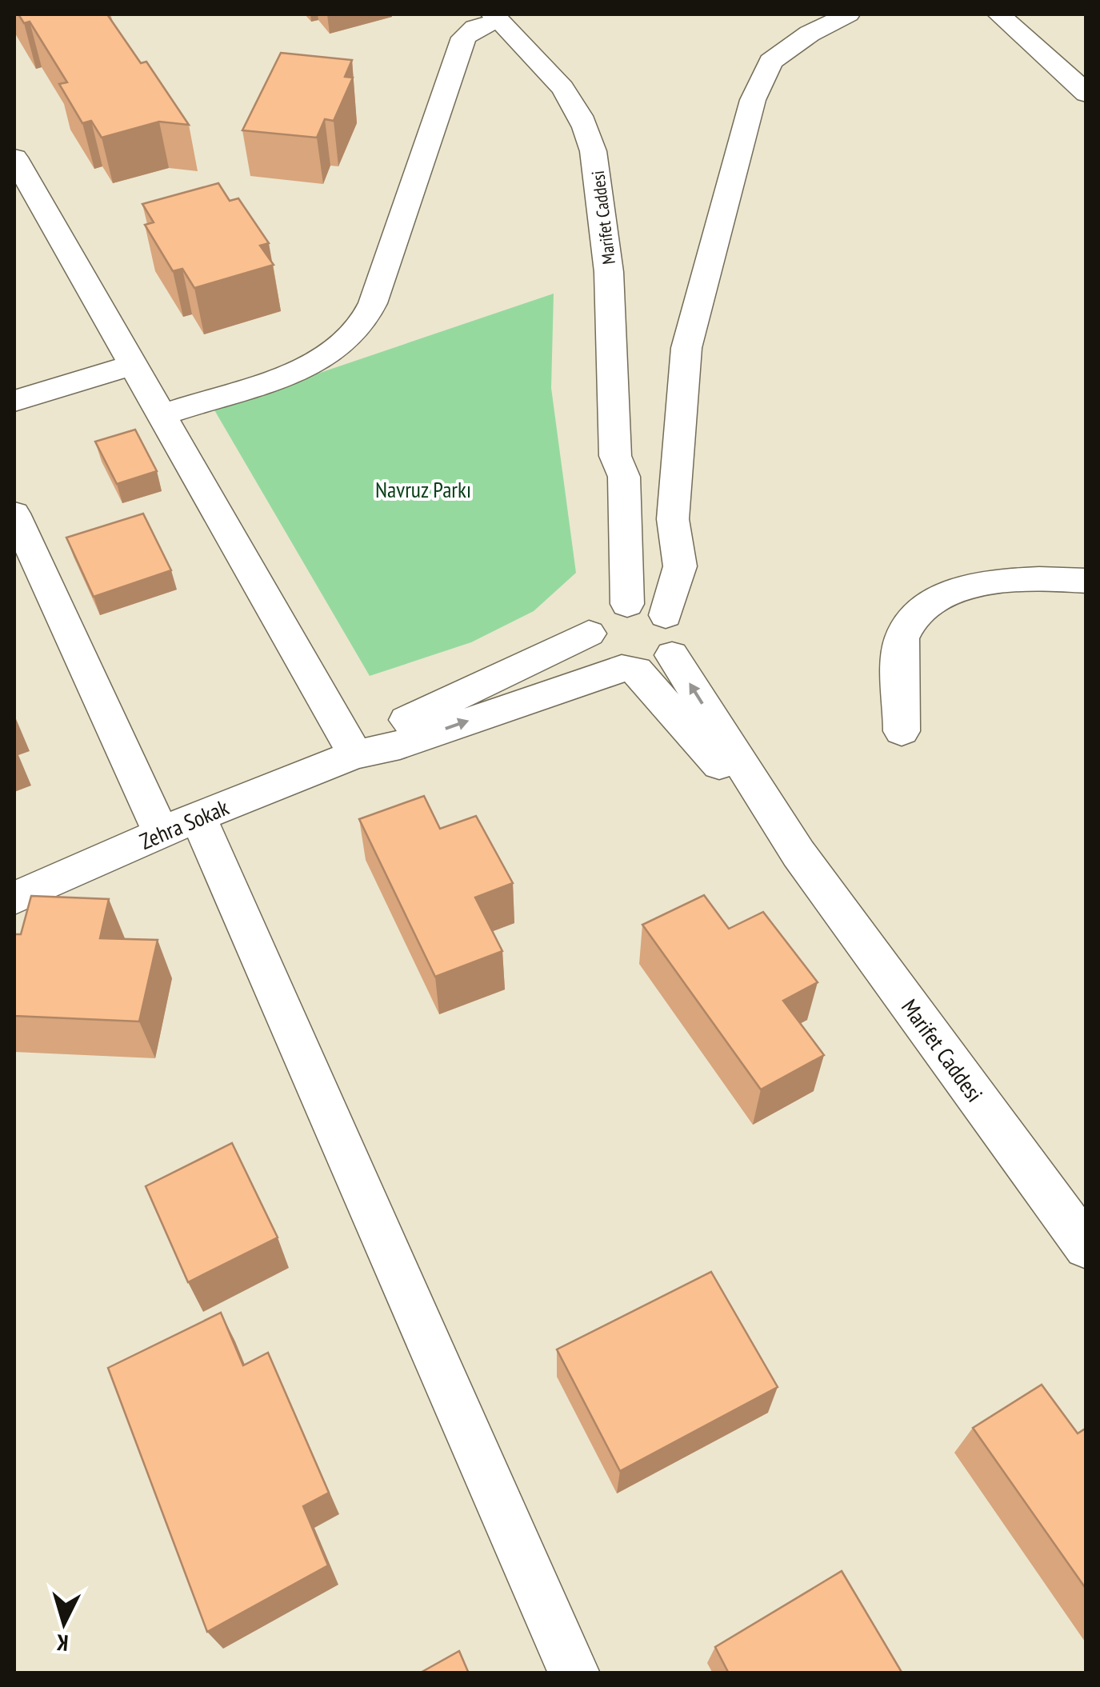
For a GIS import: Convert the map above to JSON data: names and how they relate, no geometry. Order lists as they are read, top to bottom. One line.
{"streets":{"street":["Marifet Caddesi","Zehra Sokak"]},"parks":["Navruz Parkı"],"north":"bottom"}
